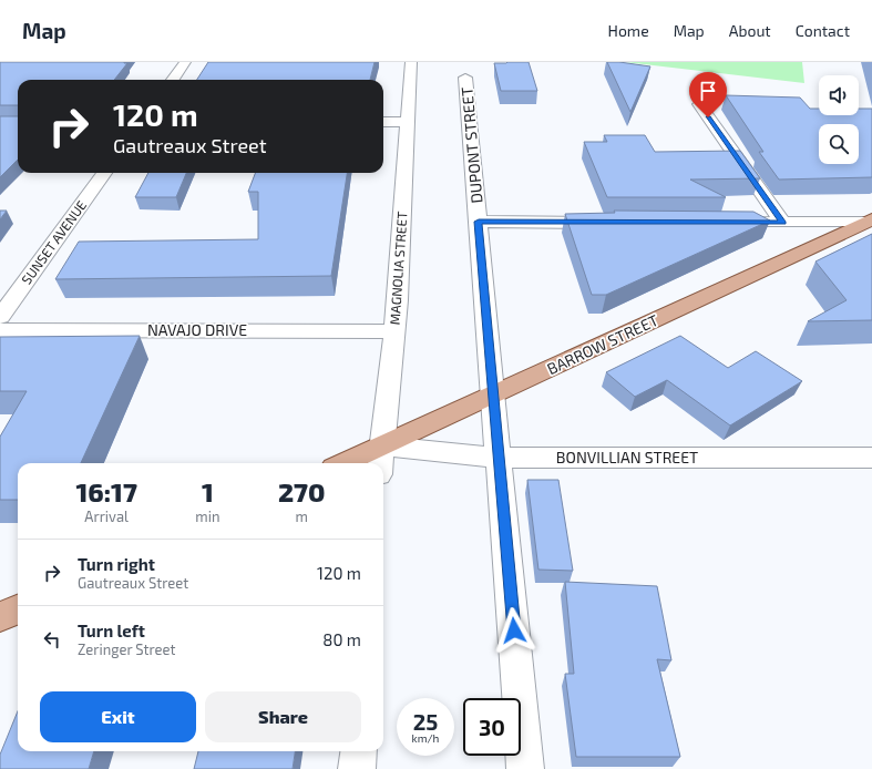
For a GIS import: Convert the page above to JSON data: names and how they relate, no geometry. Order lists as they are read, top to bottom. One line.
{"streets":{"main road":["BARROW STREET"],"street":["DUPONT STREET","SUNSET AVENUE","MAGNOLIA STREET","NAVAJO DRIVE","BONVILLIAN STREET"]},"crossings":[["DUPONT STREET","BARROW STREET"],["DUPONT STREET","BONVILLIAN STREET"],["MAGNOLIA STREET","NAVAJO DRIVE"],["MAGNOLIA STREET","BARROW STREET"],["MAGNOLIA STREET","BONVILLIAN STREET"],["BARROW STREET","BONVILLIAN STREET"]],"page":{"header":"Map","nav":["Home","Map","About","Contact"],"turn":["120 m","Gautreaux Street"],"eta":["16:17","Arrival","1","min","270","m"],"list":[{"name":"Turn right","note":"Gautreaux Street","value":"120 m"},{"name":"Turn left","note":"Zeringer Street","value":"80 m"}],"buttons":["Exit","Share"],"speed":"25 km/h","limit":"30"}}
